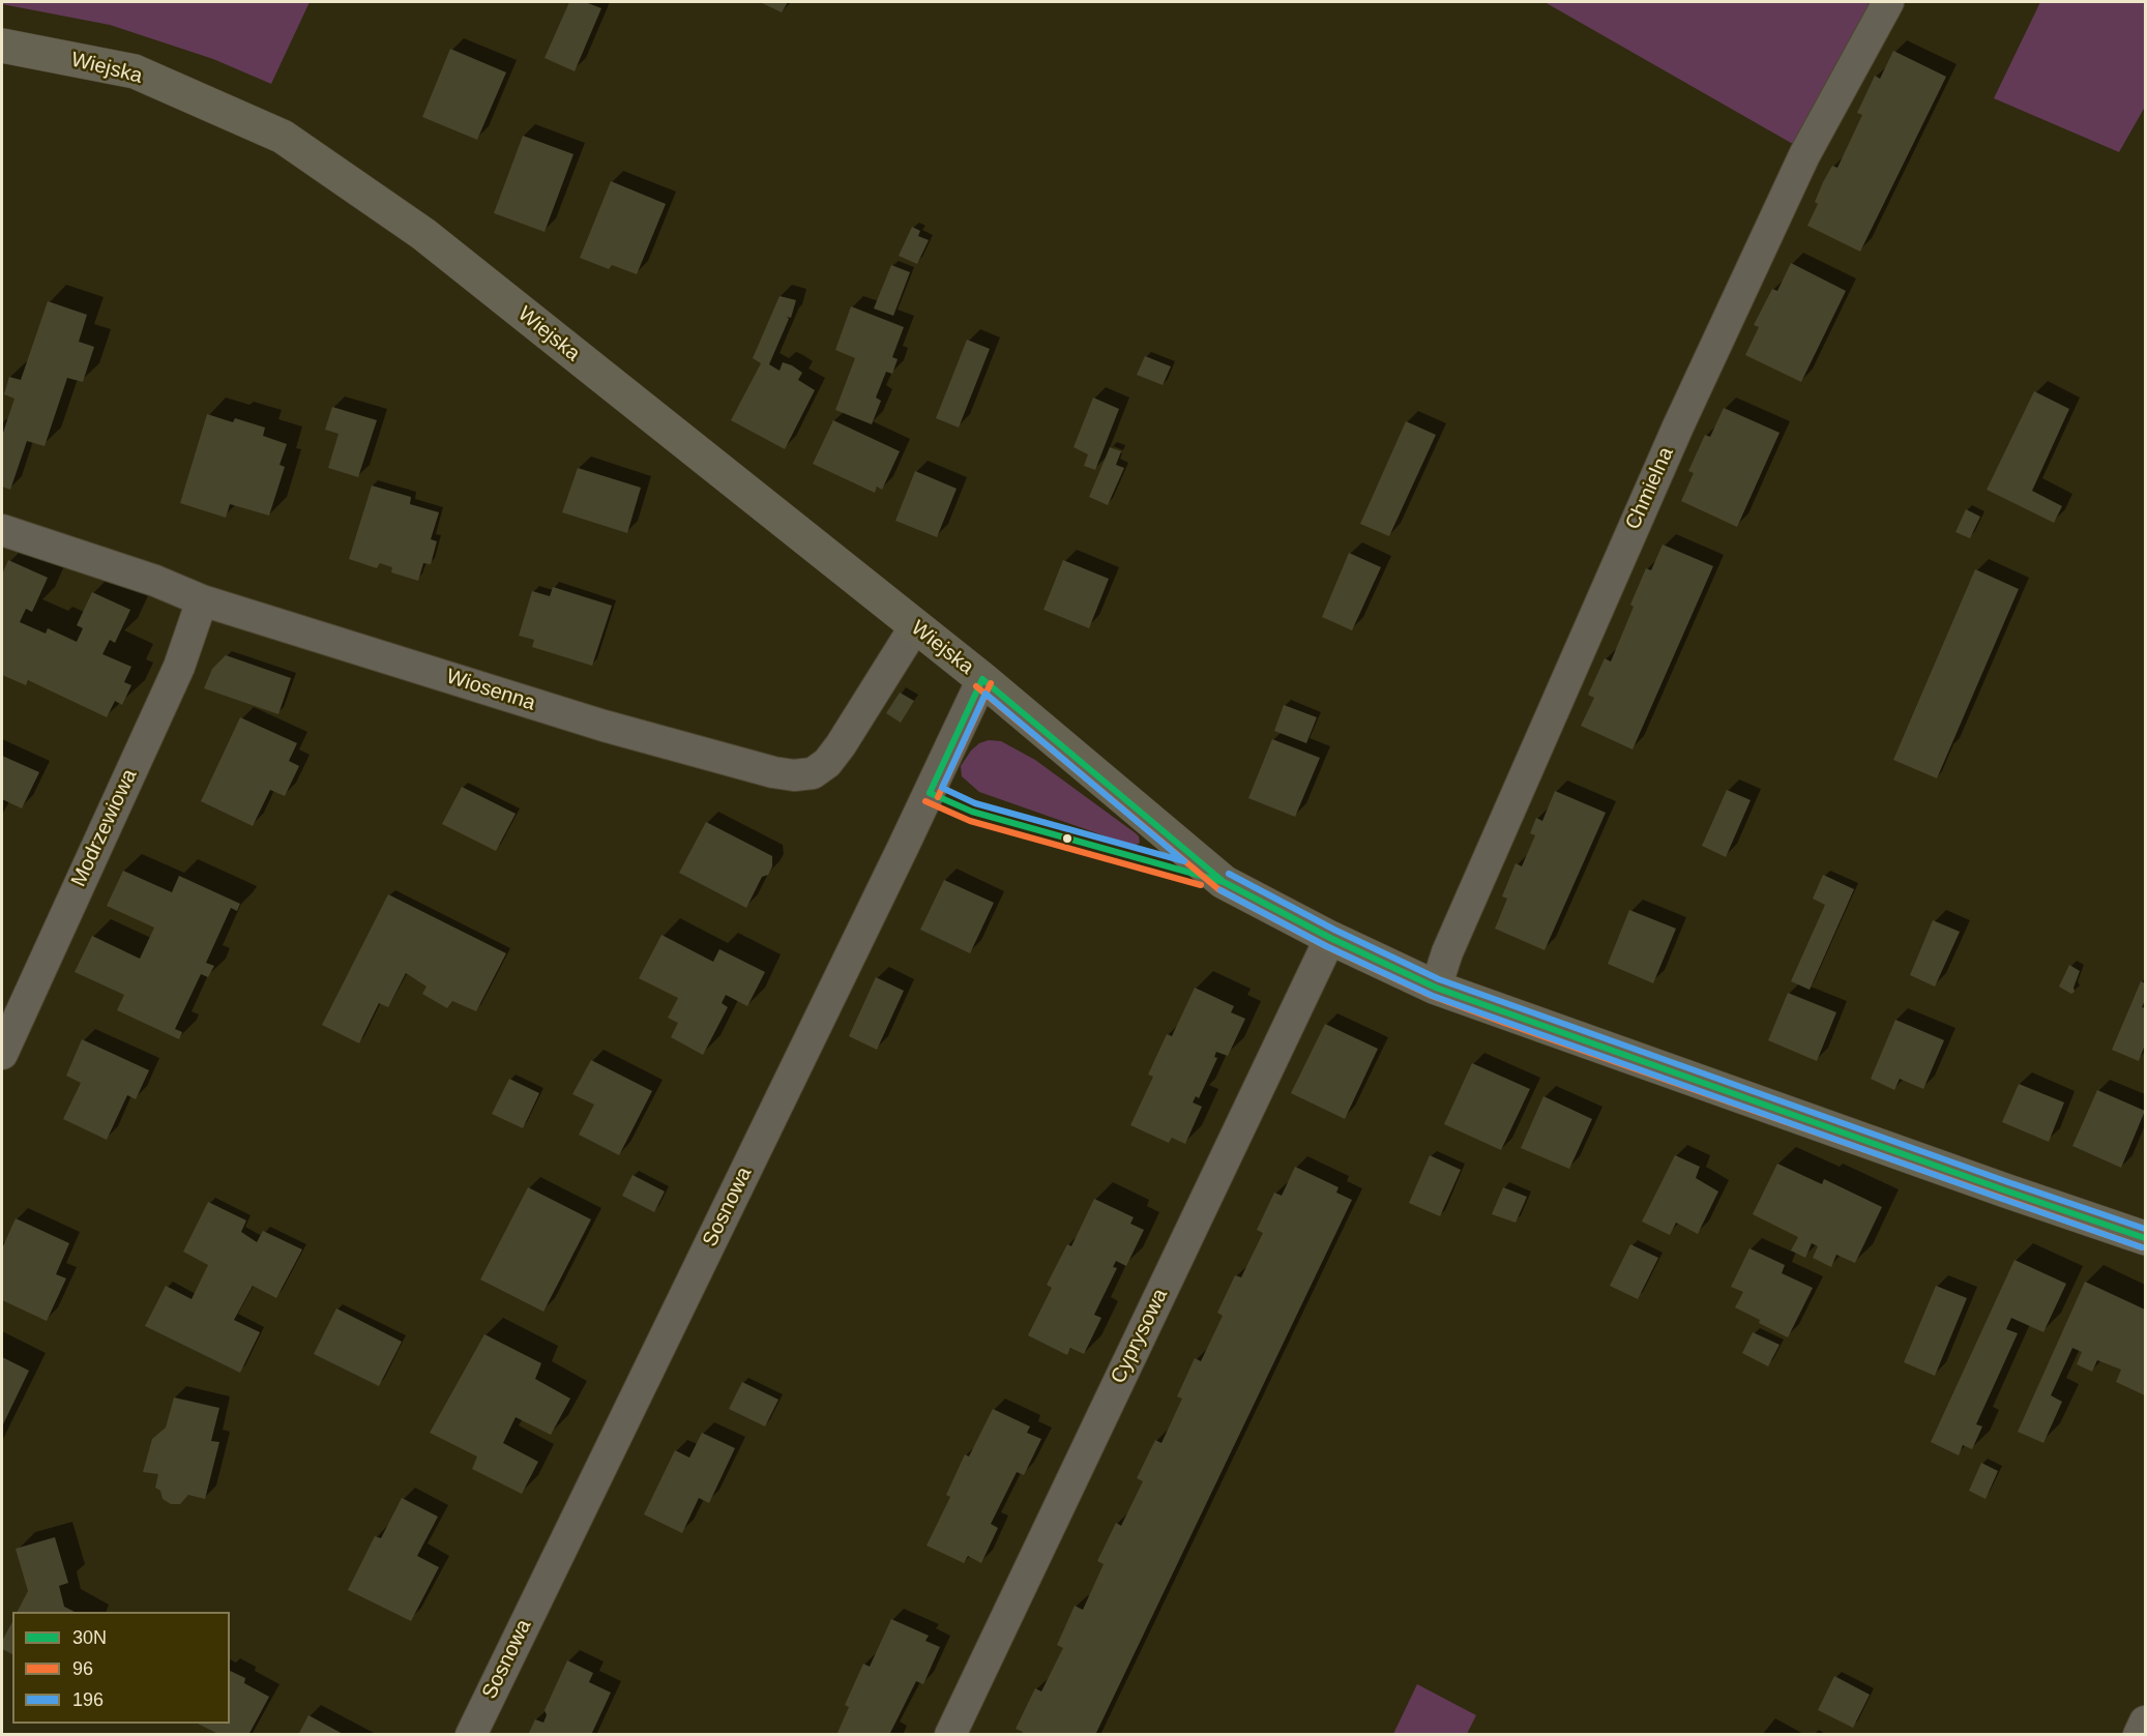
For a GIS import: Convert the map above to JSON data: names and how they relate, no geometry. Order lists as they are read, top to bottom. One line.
{"streets":{"street":["Wiejska","Chmielna","Wiosenna","Modrzewiowa","Sosnowa","Cyprysowa"]},"crossings":[["Wiejska","Chmielna"],["Wiejska","Wiosenna"],["Wiejska","Sosnowa"],["Wiejska","Cyprysowa"],["Wiosenna","Modrzewiowa"]],"lines":["transit line 30N","transit line 96","transit line 196"],"legend":["30N","96","196"]}
